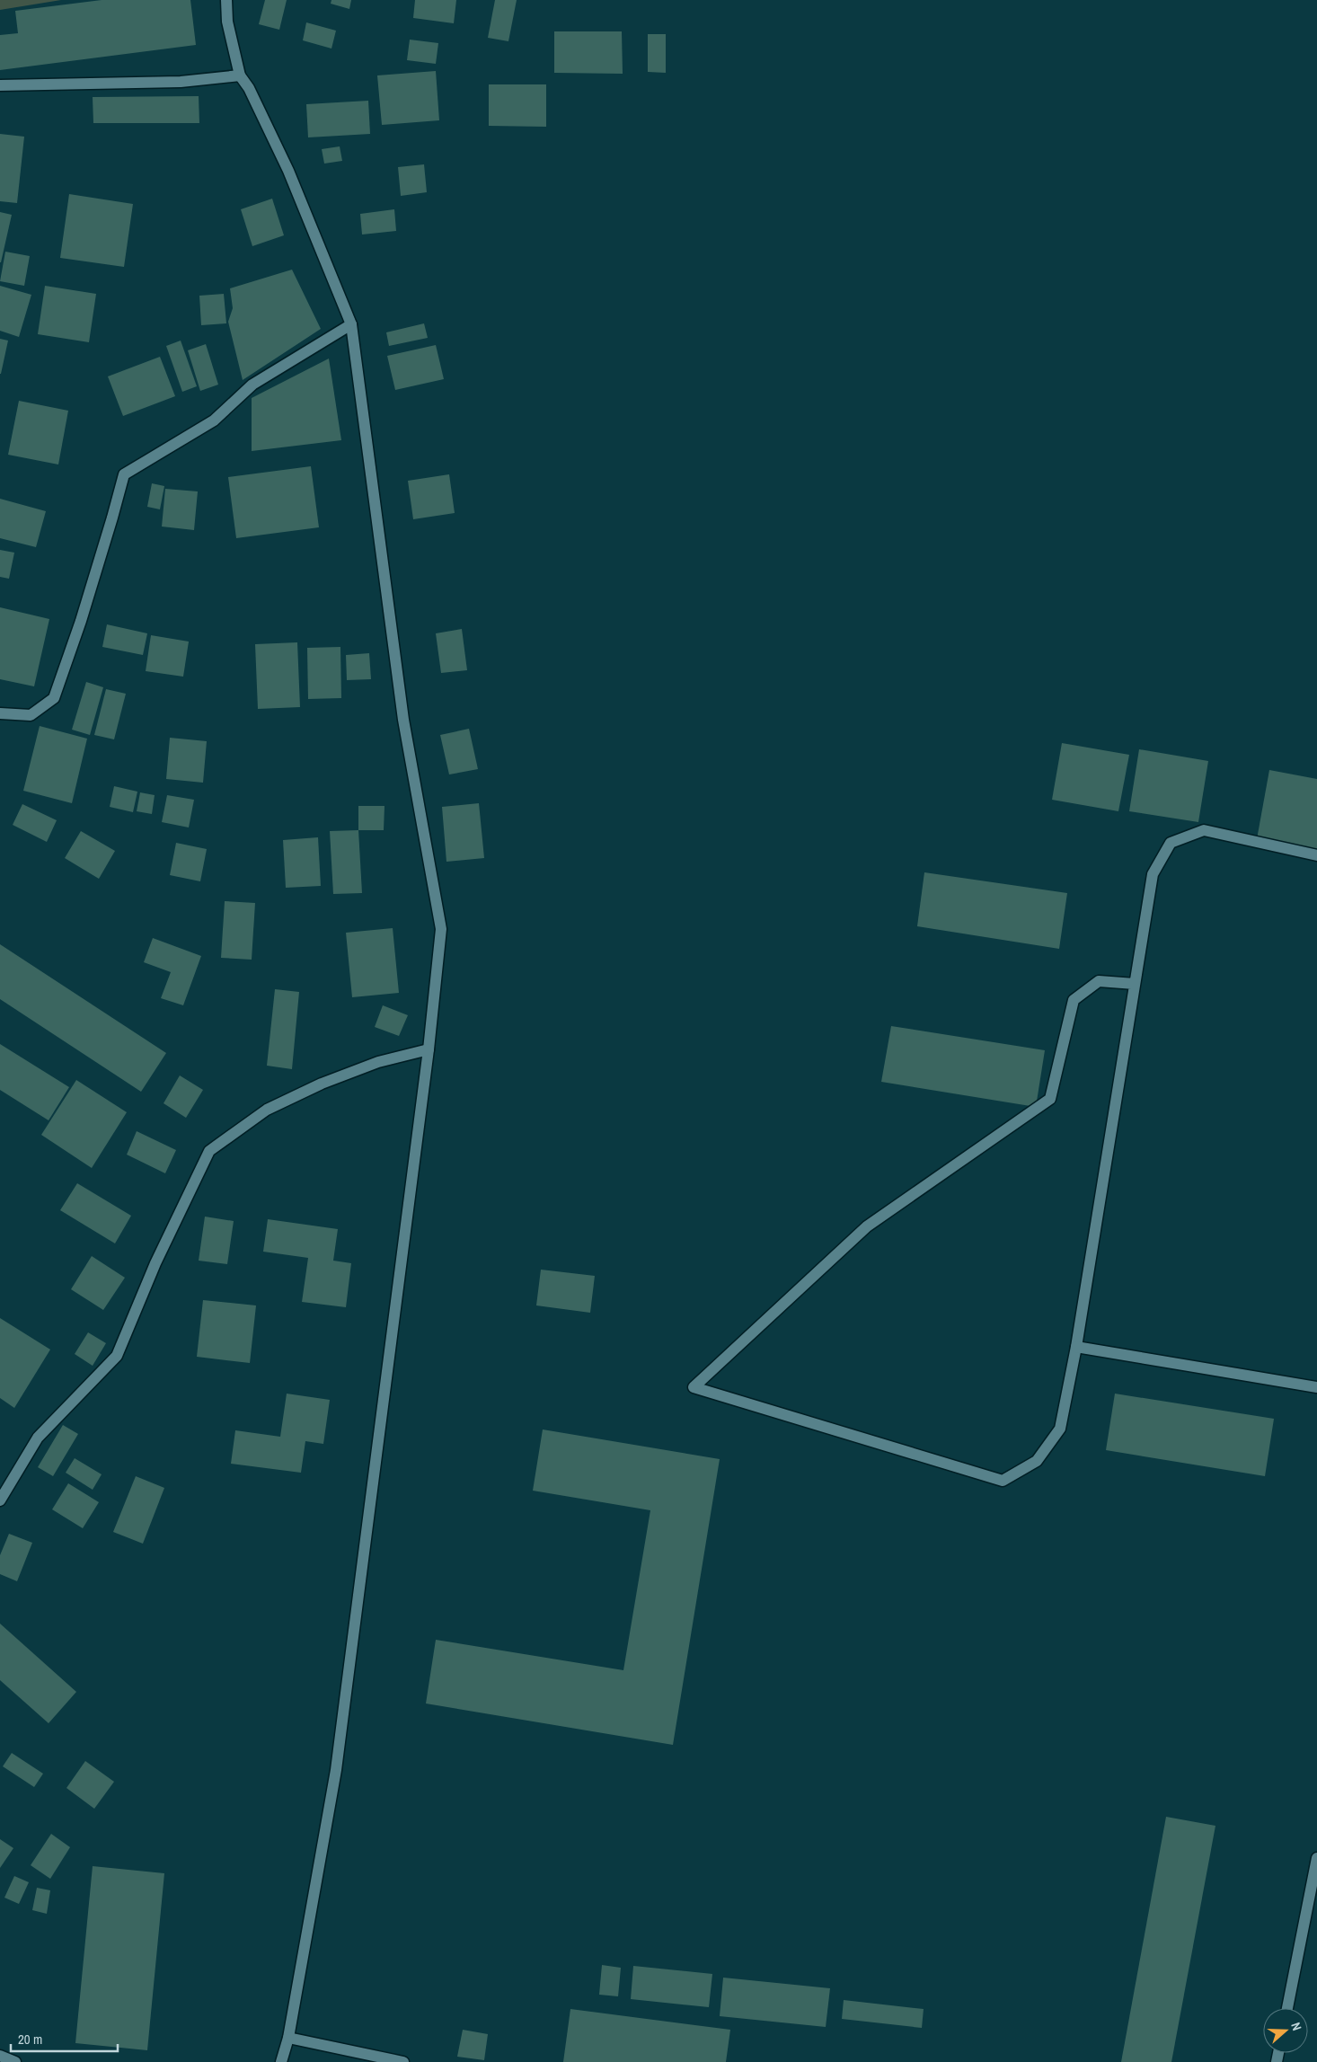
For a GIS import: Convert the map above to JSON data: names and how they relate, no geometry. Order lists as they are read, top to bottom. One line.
{"scale_bar":"20 m","north":"right"}
